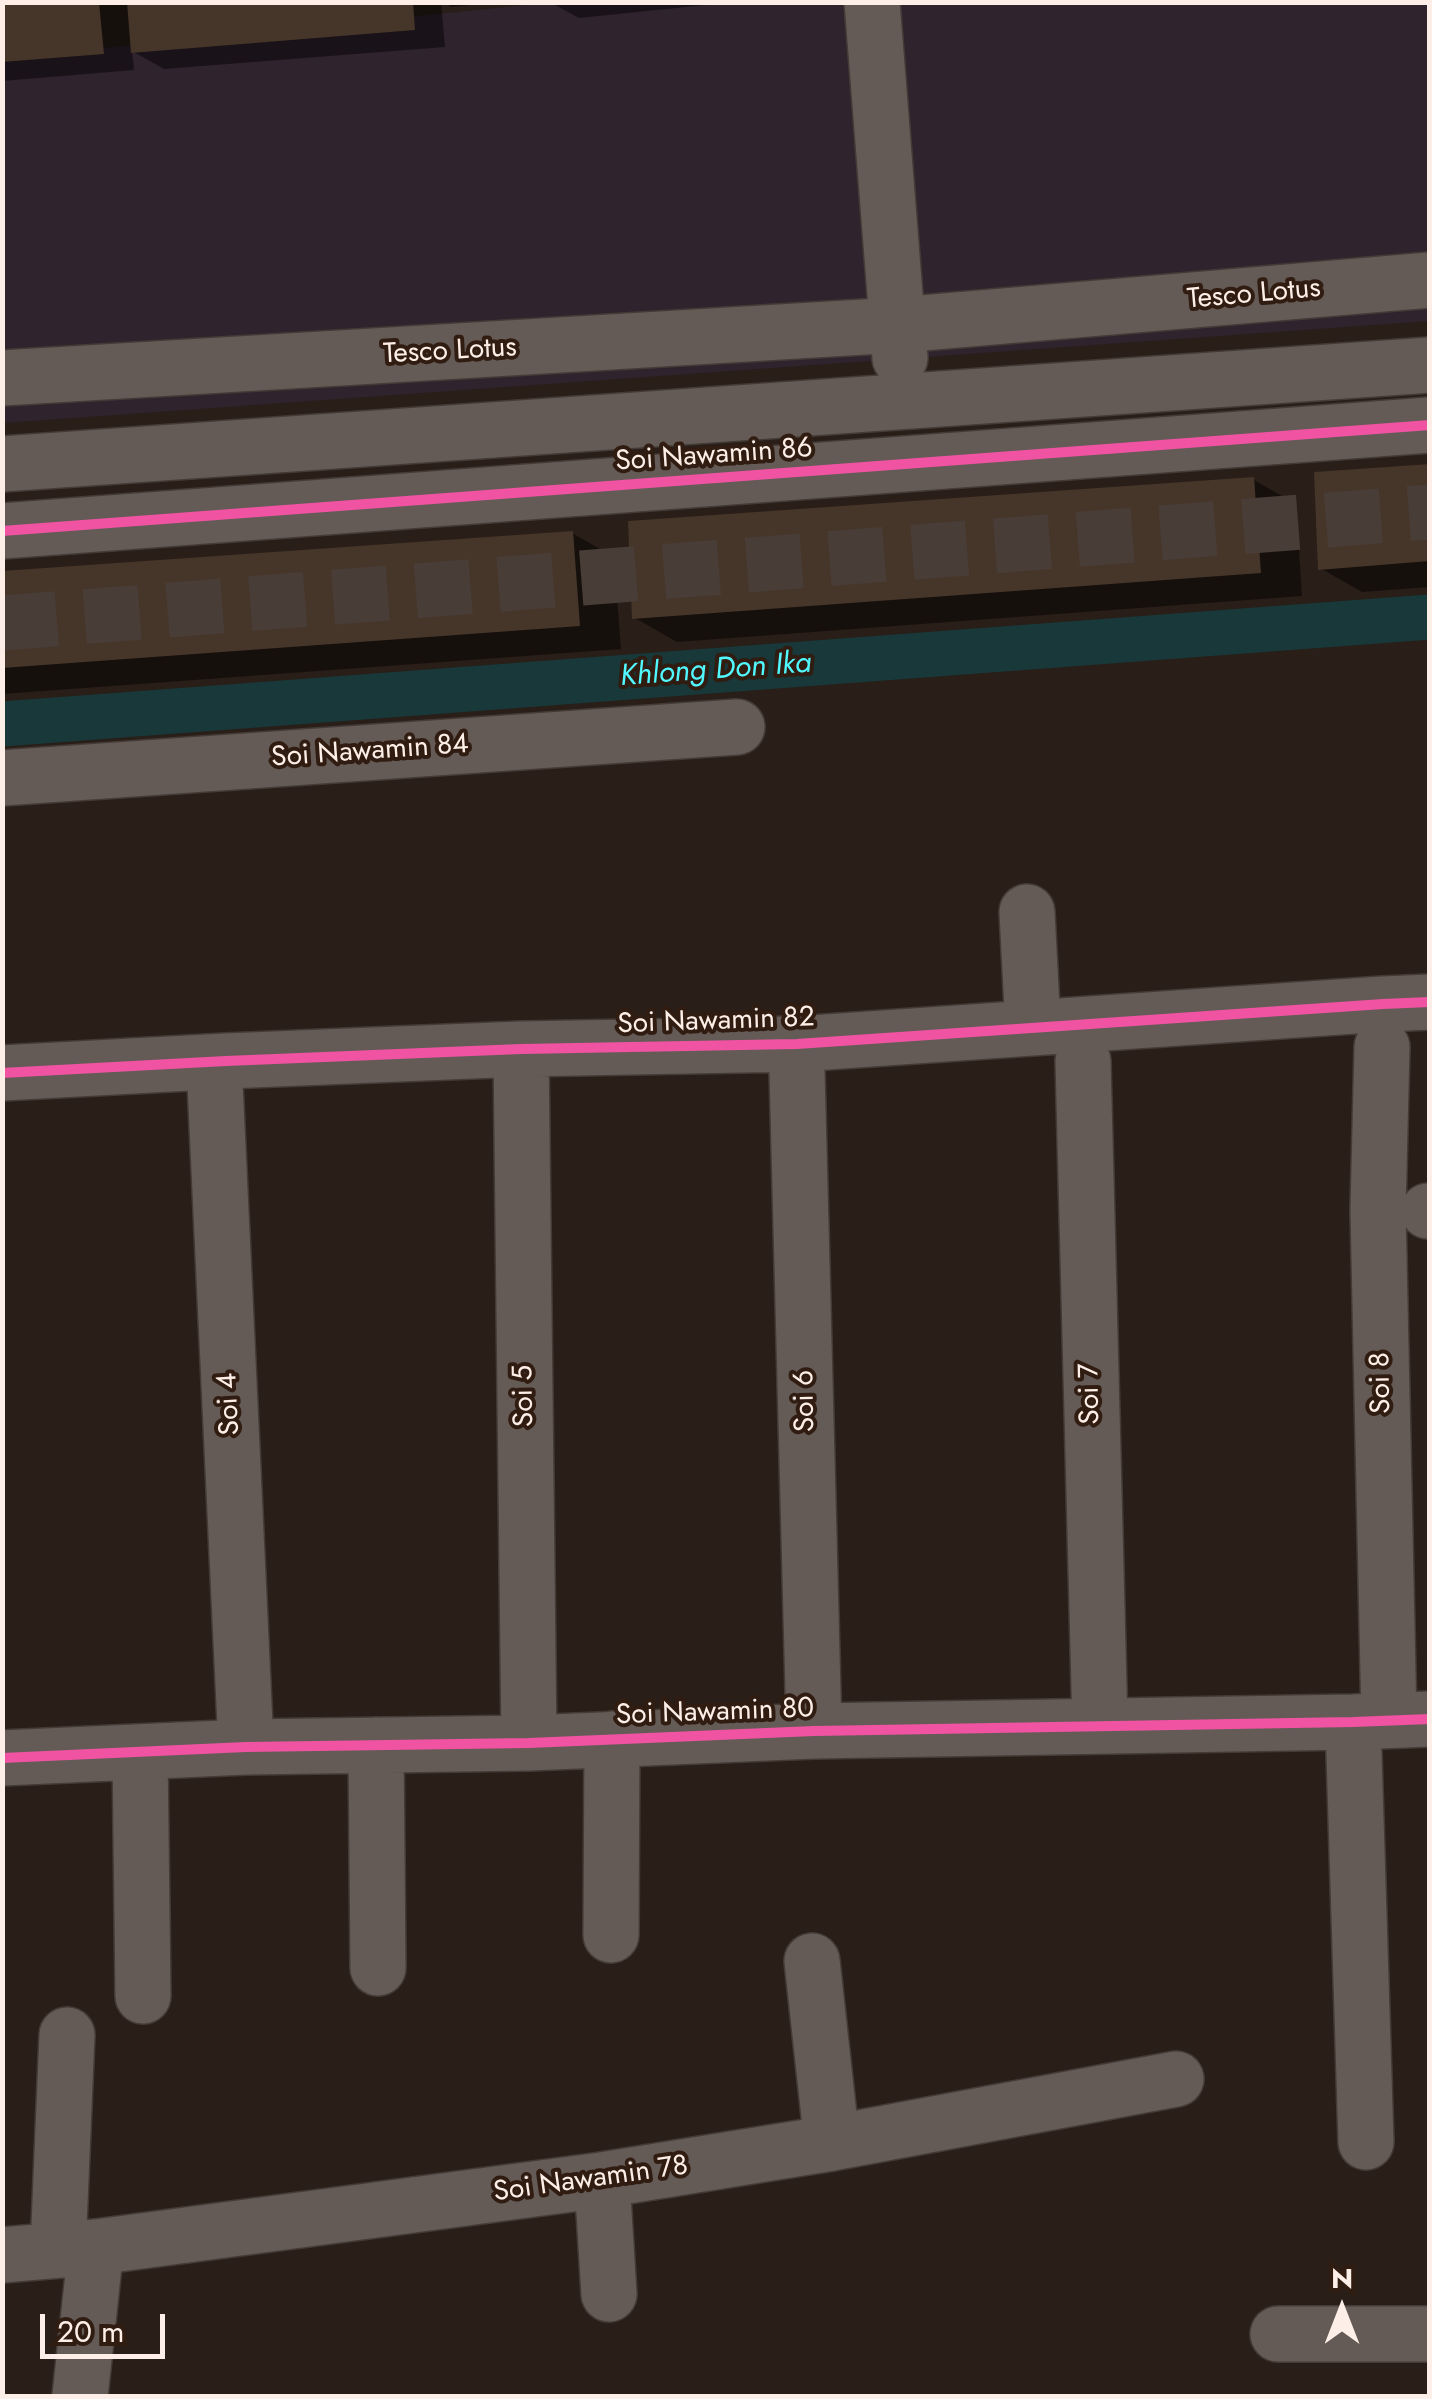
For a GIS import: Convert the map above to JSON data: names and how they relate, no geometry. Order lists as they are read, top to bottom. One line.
{"streets":{"street":["Tesco Lotus","Soi Nawamin 86","Soi Nawamin 84","Soi Nawamin 82","Soi 8","Soi 7","Soi 5","Soi 6","Soi 4","Soi Nawamin 80","Soi Nawamin 78"]},"crossings":[["Soi Nawamin 82","Soi 5"],["Soi Nawamin 82","Soi 4"],["Soi 8","Soi Nawamin 80"],["Soi 7","Soi Nawamin 80"],["Soi 5","Soi Nawamin 80"],["Soi 6","Soi Nawamin 80"],["Soi 4","Soi Nawamin 80"]],"water":["Khlong Don Ika"],"scale_bar":"20 m","north":"top"}
